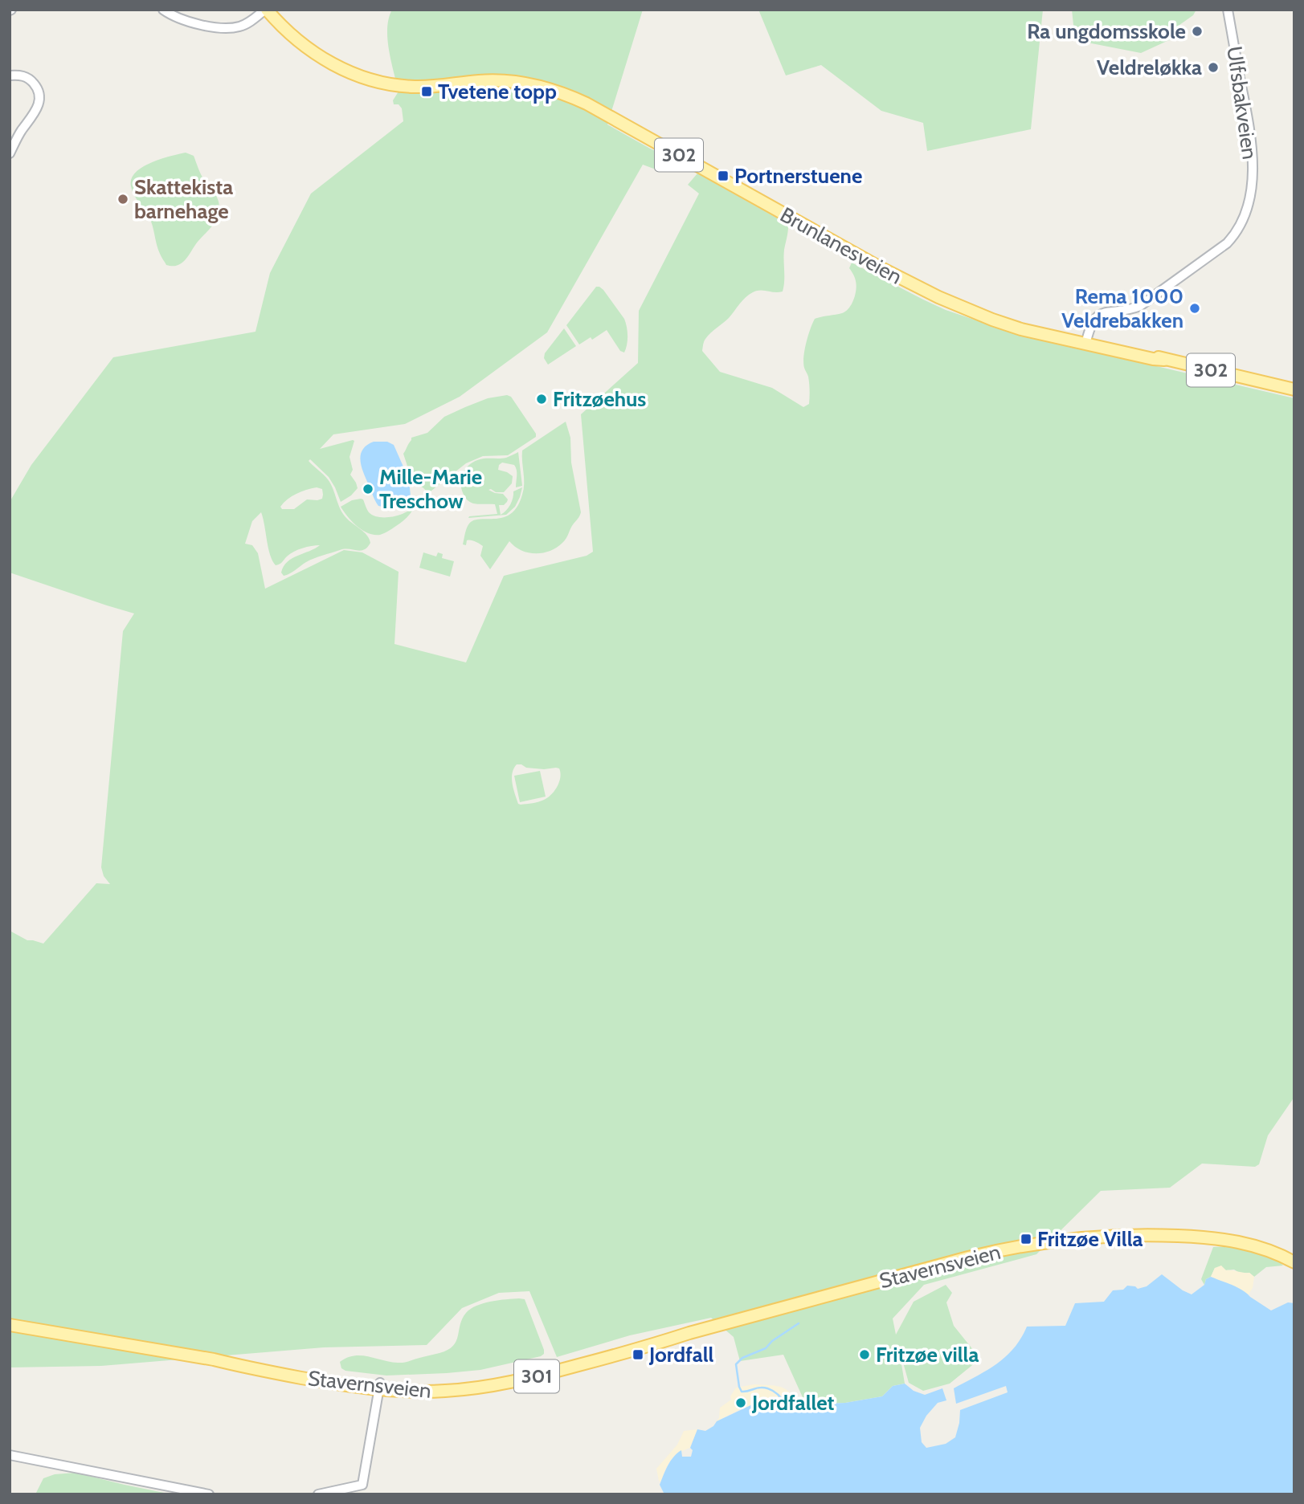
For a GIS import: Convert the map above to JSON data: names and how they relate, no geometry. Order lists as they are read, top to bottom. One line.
{"streets":{"main road":["302","Brunlanesveien","Stavernsveien","301"],"street":["Ulfsbakveien"]},"crossings":[["Ulfsbakveien","Brunlanesveien"]],"places":{"other":["Ra ungdomsskole","Veldreløkka","Skattekista barnehage","Rema 1000 Veldrebakken","Fritzøehus","Mille-Marie Treschow","Fritzøe villa","Jordfallet"],"transit":["Tvetene topp","Portnerstuene","Fritzøe Villa","Jordfall"]}}
